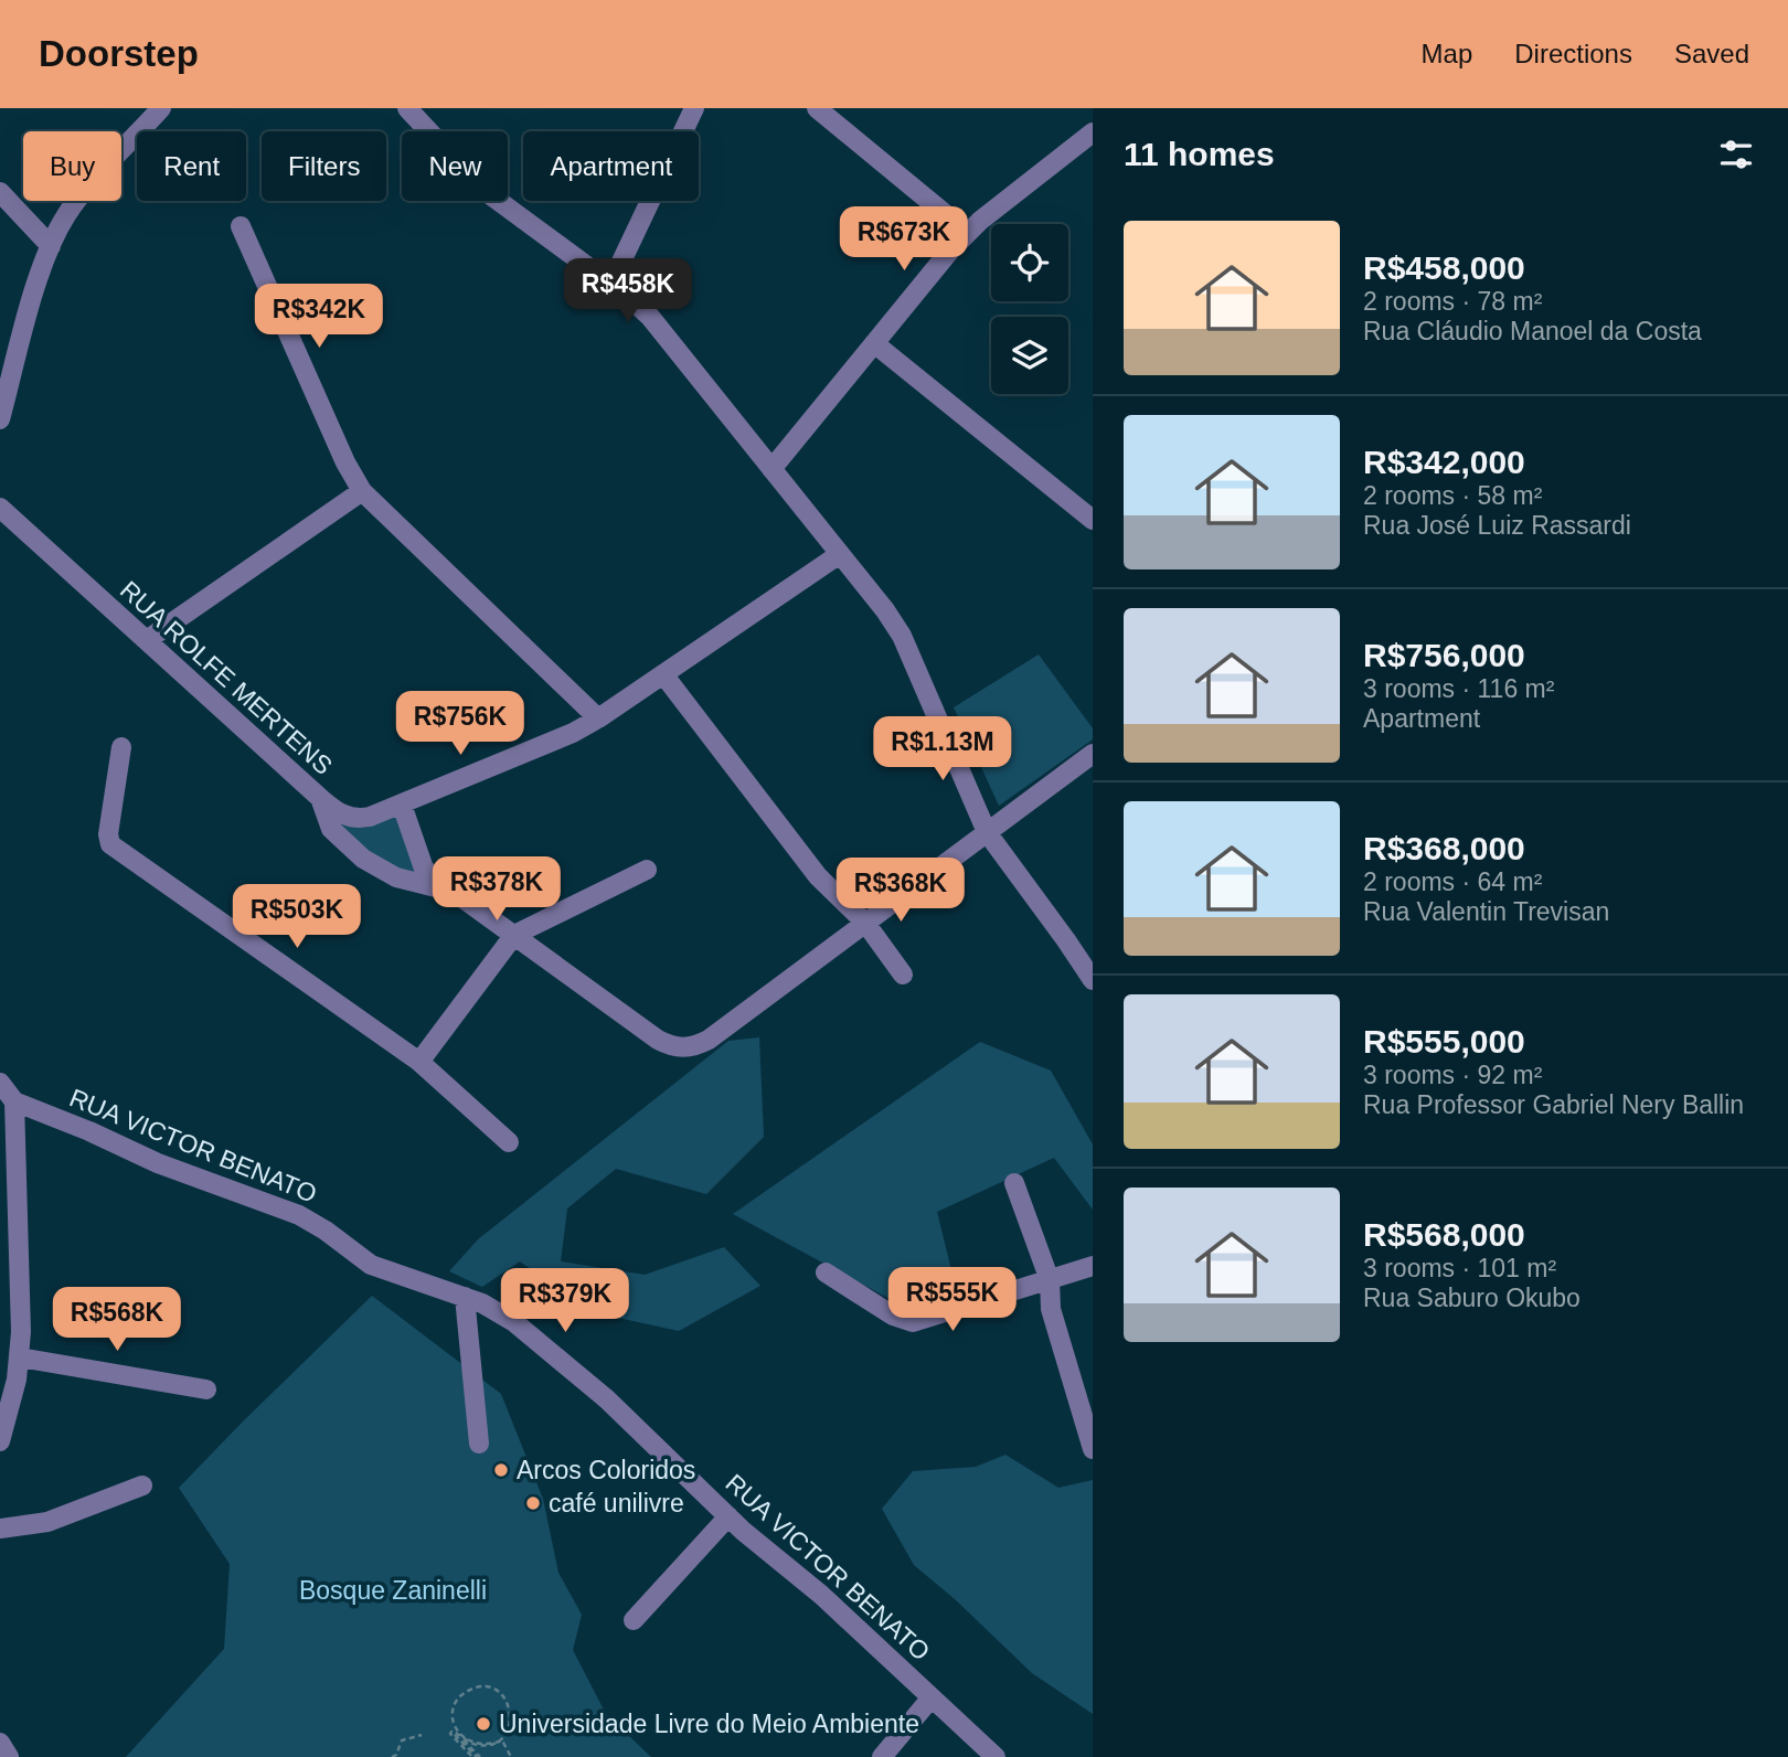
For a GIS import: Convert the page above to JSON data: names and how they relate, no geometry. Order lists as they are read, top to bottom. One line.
{"streets":{"street":["RUA ROLFE MERTENS","RUA VICTOR BENATO"]},"parks":["Bosque Zaninelli"],"places":["Arcos Coloridos","café unilivre","Universidade Livre do Meio Ambiente"],"page":{"header":"Doorstep","nav":["Map","Directions","Saved"],"heading":"11 homes","chip":["Buy","Rent","Filters","New","Apartment"],"list":[{"name":"R$458,000","note":"2 rooms · 78 m² · Rua Cláudio Manoel da Costa"},{"name":"R$342,000","note":"2 rooms · 58 m² · Rua José Luiz Rassardi"},{"name":"R$756,000","note":"3 rooms · 116 m² · Apartment"},{"name":"R$368,000","note":"2 rooms · 64 m² · Rua Valentin Trevisan"},{"name":"R$555,000","note":"3 rooms · 92 m² · Rua Professor Gabriel Nery Ballin"},{"name":"R$568,000","note":"3 rooms · 101 m² · Rua Saburo Okubo"}],"price":["R$673K","R$458K","R$342K","R$756K","R$1.13M","R$378K","R$368K","R$503K","R$555K","R$379K","R$568K"]}}
